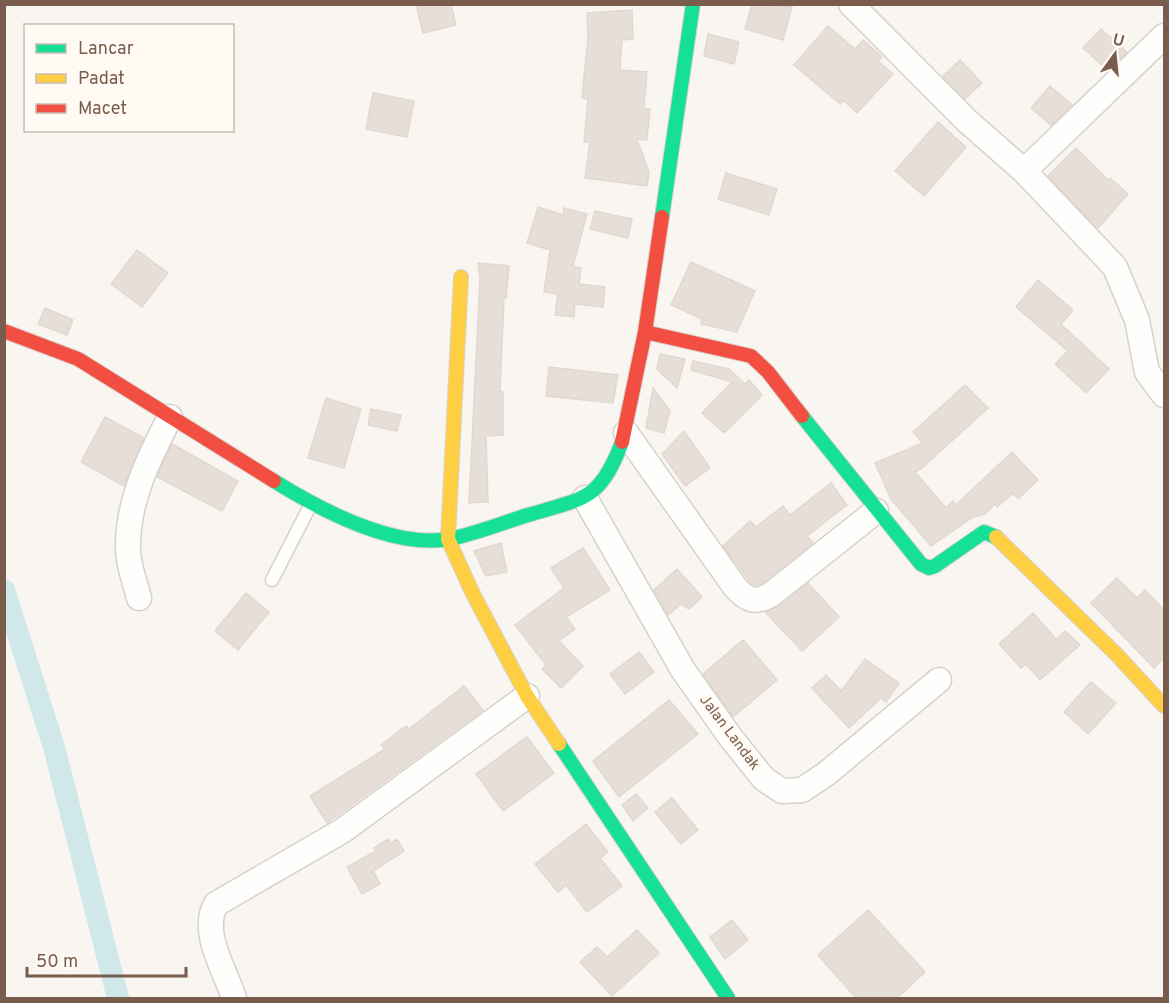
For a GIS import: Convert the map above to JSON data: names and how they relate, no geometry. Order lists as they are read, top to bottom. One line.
{"streets":{"street":["Jalan Landak"]},"legend":["Lancar","Padat","Macet"],"scale_bar":"50 m","north":"top"}
